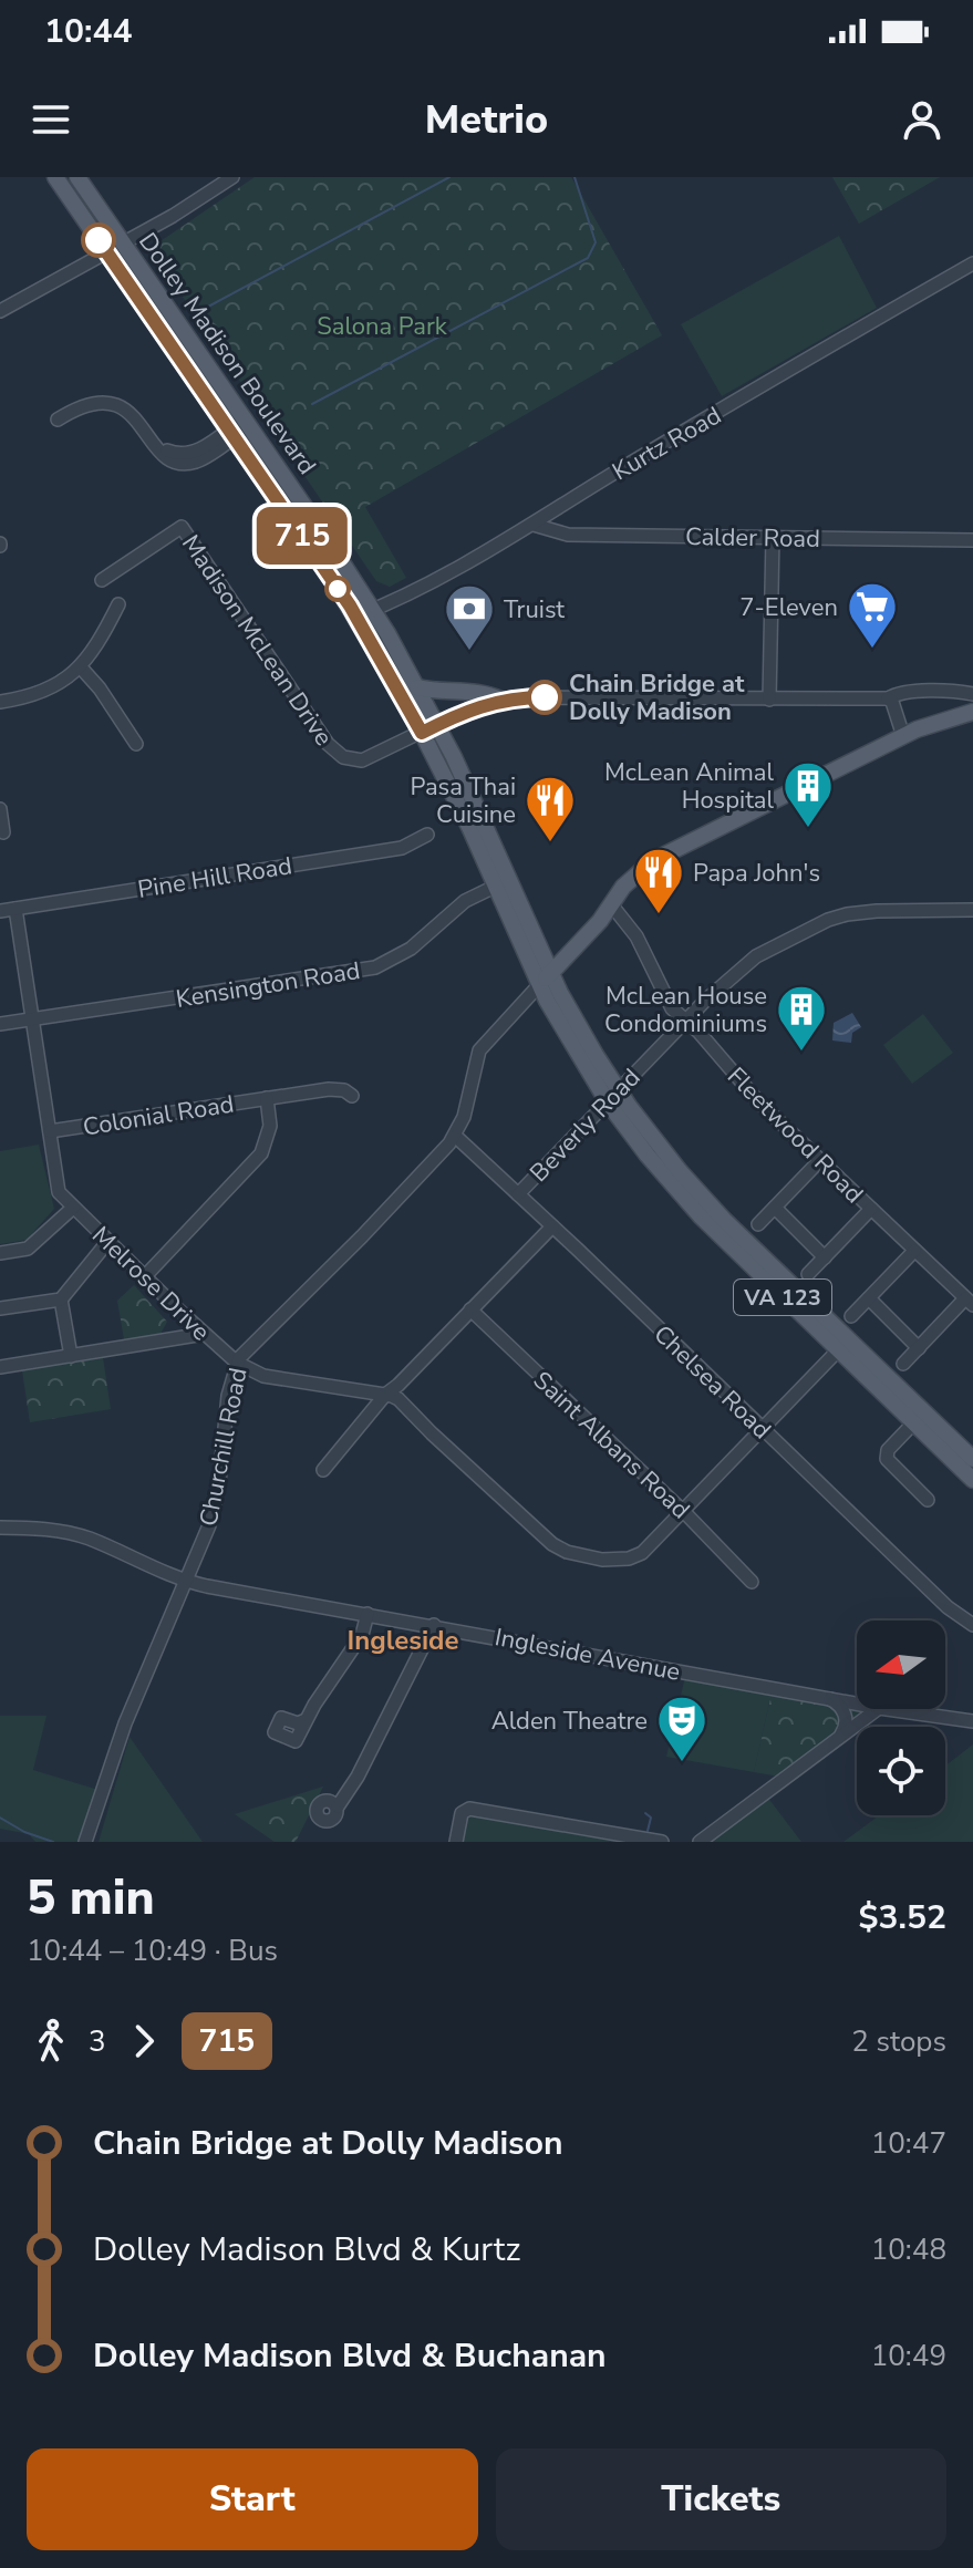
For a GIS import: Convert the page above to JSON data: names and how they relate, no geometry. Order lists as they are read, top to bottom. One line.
{"streets":{"main road":["Dolley Madison Boulevard","VA 123"],"street":["Kurtz Road","Calder Road","Madison McLean Drive","Pine Hill Road","Kensington Road","Colonial Road","Beverly Road","Fleetwood Road","Melrose Drive","Chelsea Road","Saint Albans Road","Churchill Road","Ingleside Avenue"]},"crossings":[["Dolley Madison Boulevard","Kurtz Road"],["Dolley Madison Boulevard","Madison McLean Drive"],["Dolley Madison Boulevard","Kensington Road"],["Dolley Madison Boulevard","Beverly Road"],["Dolley Madison Boulevard","Churchill Road"],["Kurtz Road","Calder Road"],["Pine Hill Road","Melrose Drive"],["Kensington Road","Melrose Drive"],["Colonial Road","Melrose Drive"],["Beverly Road","Fleetwood Road"],["Beverly Road","Chelsea Road"],["Melrose Drive","Saint Albans Road"],["Melrose Drive","Churchill Road"],["Chelsea Road","Churchill Road"],["Churchill Road","Ingleside Avenue"]],"districts":["Ingleside"],"parks":["Salona Park"],"places":{"supermarket":["7-Eleven"],"bank":["Truist"],"other":["Chain Bridge at Dolly Madison"],"building":["McLean Animal Hospital","McLean House Condominiums"],"restaurant":["Pasa Thai Cuisine","Papa John's"],"theatre":["Alden Theatre"]},"lines":["bus line 715"],"north":"left","page":{"status":"10:44","header":"Metrio","on_map":"715","heading":["5 min","10:44 – 10:49 · Bus","$3.52"],"legs":["3","715","2 stops"],"list":[{"name":"Chain Bridge at Dolly Madison","value":"10:47"},{"name":"Dolley Madison Blvd & Kurtz","value":"10:48"},{"name":"Dolley Madison Blvd & Buchanan","value":"10:49"}],"buttons":["Start","Tickets"]}}
